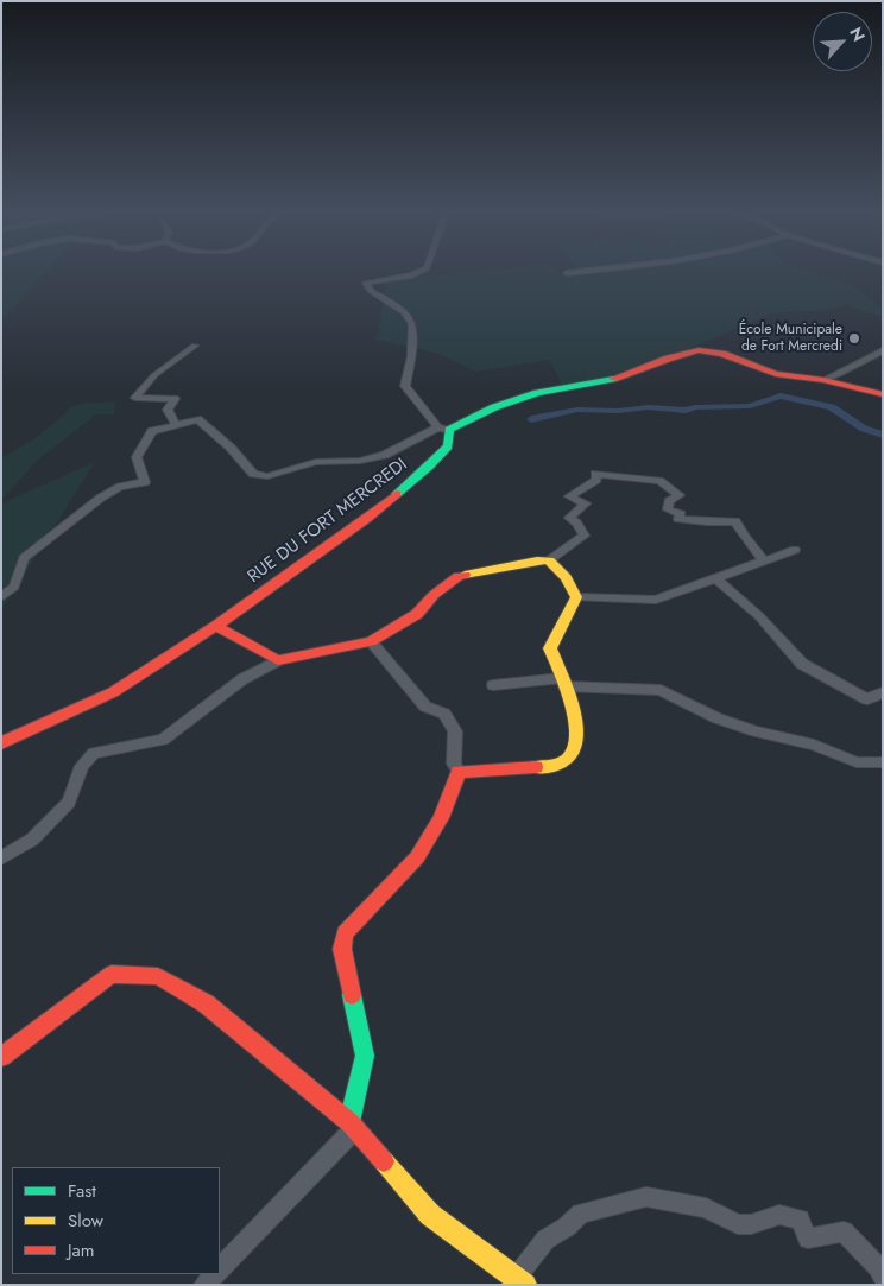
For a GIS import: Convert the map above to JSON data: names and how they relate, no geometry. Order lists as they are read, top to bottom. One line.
{"streets":{"street":["RUE DU FORT MERCREDI"]},"places":["École Municipale de Fort Mercredi"],"legend":["Fast","Slow","Jam"],"north":"top right"}
